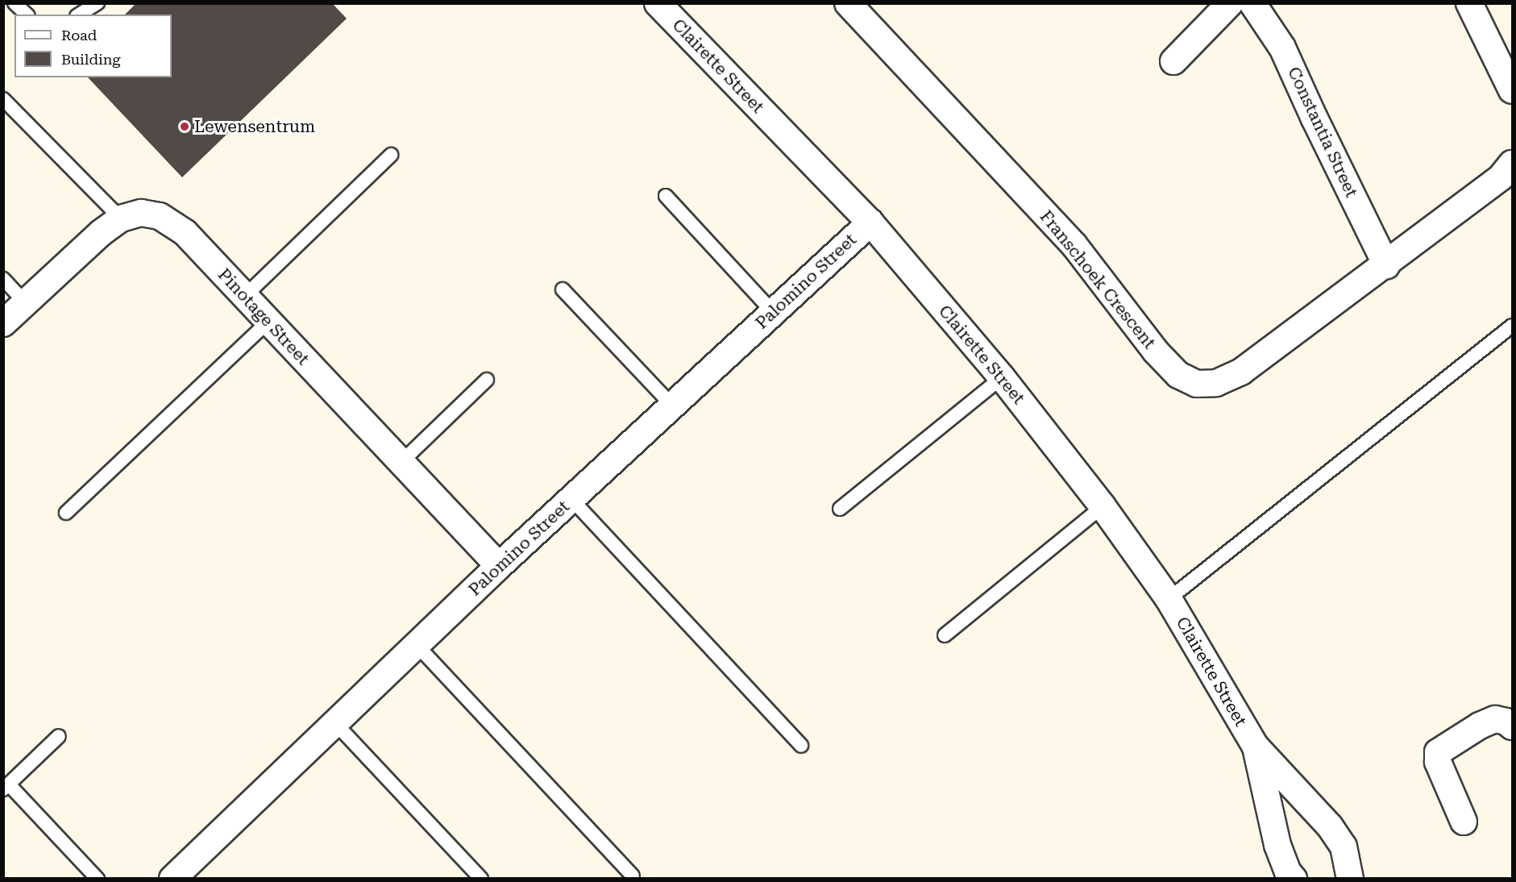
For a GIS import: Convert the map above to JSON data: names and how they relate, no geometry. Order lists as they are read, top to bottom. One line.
{"streets":{"street":["Clairette Street","Constantia Street","Franschoek Crescent","Palomino Street","Pinotage Street"]},"crossings":[["Clairette Street","Palomino Street"],["Constantia Street","Franschoek Crescent"],["Palomino Street","Pinotage Street"]],"places":["Lewensentrum"],"legend":["Road","Building"]}
